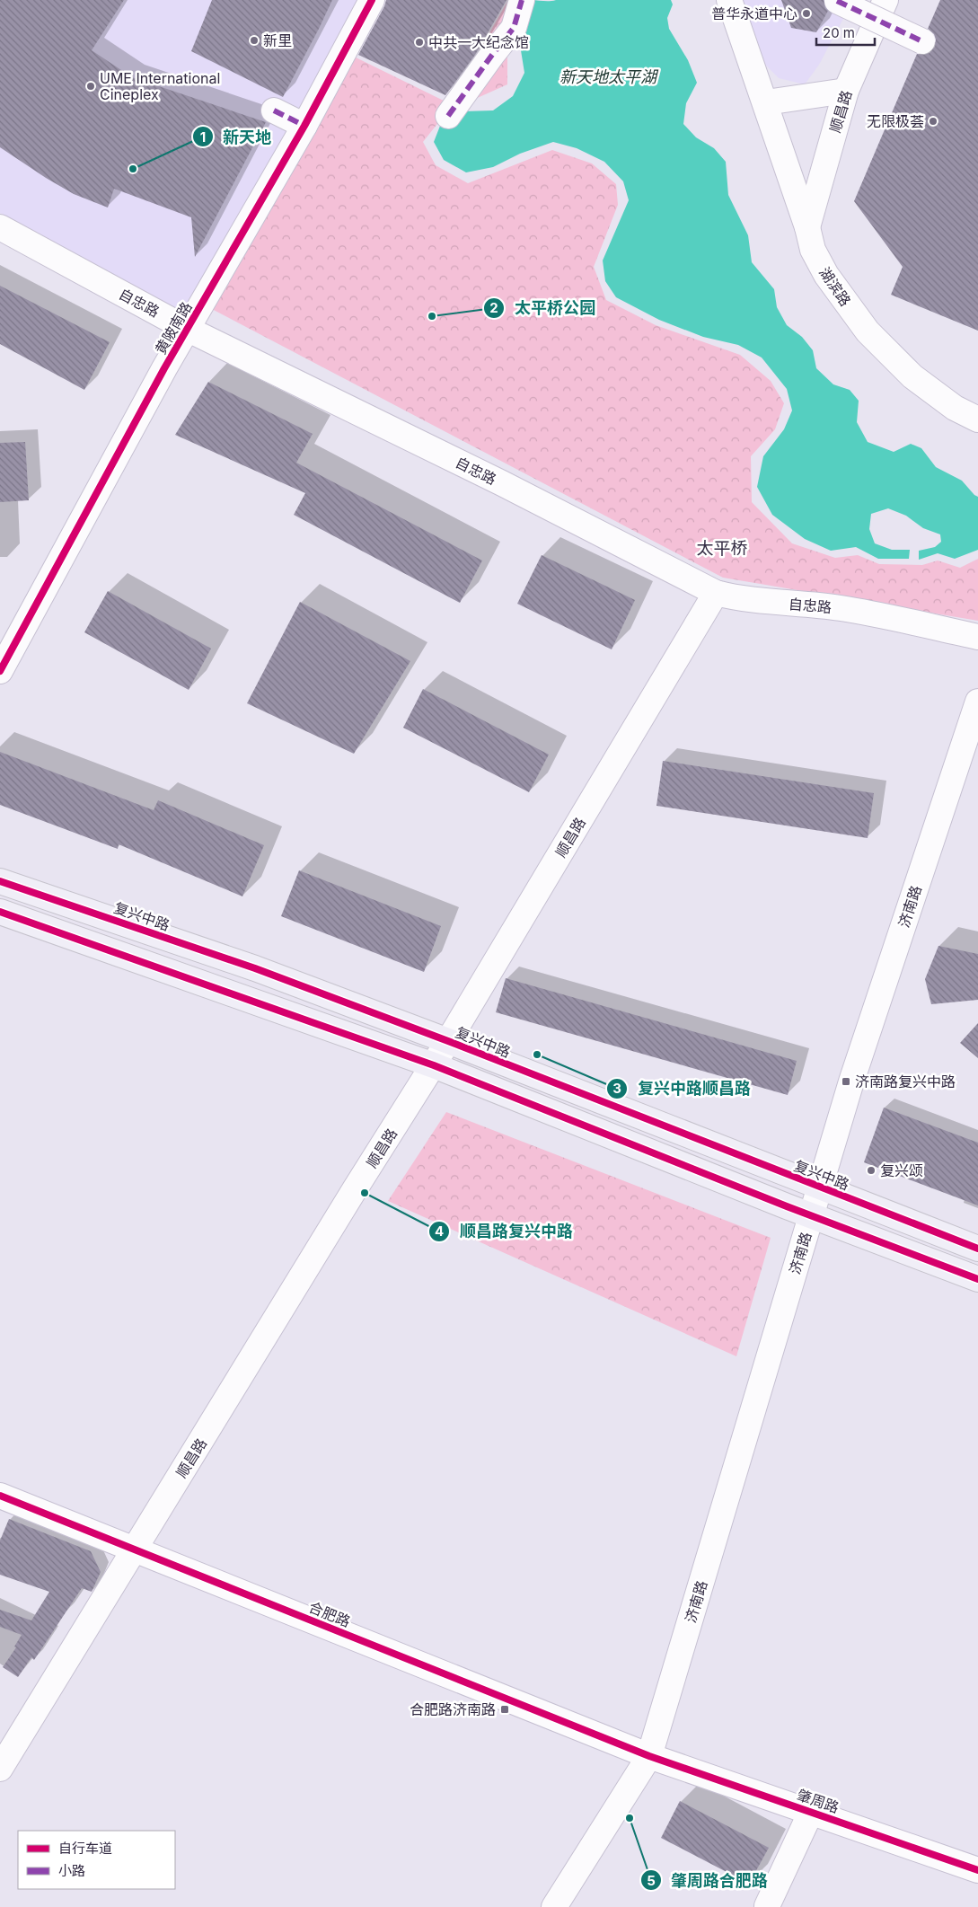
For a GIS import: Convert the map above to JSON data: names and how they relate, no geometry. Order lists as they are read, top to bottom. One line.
{"streets":{"main road":["复兴中路"],"street":["顺昌路","湖滨路","自忠路","黄陂南路","济南路","合肥路","肇周路"]},"crossings":[["顺昌路","湖滨路"],["顺昌路","自忠路"],["顺昌路","复兴中路"],["顺昌路","合肥路"],["自忠路","黄陂南路"],["济南路","复兴中路"],["济南路","合肥路"],["济南路","肇周路"],["合肥路","肇周路"]],"districts":["太平桥"],"water":["新天地太平湖"],"places":{"other":["普华永道中心","新里","中共一大纪念馆","UME International Cineplex","无限极荟","新天地","太平桥公园","复兴中路顺昌路","复兴颂","顺昌路复兴中路","肇周路合肥路"],"transit":["济南路复兴中路","合肥路济南路"]},"legend":["自行车道","小路"],"scale_bar":"20 m"}
